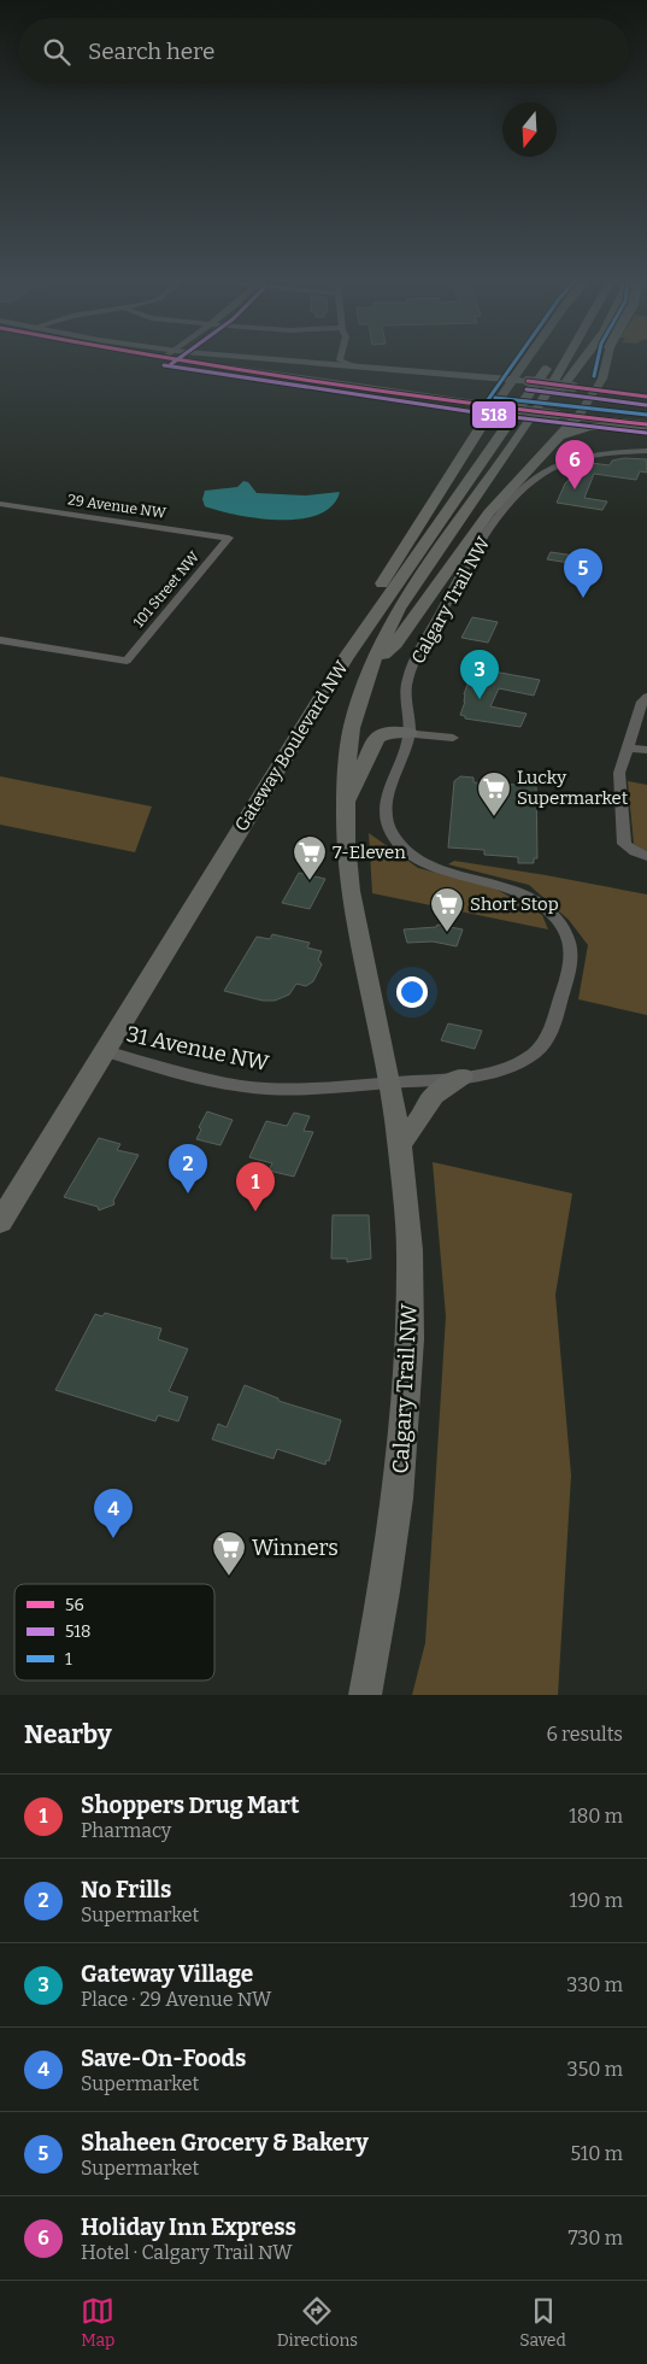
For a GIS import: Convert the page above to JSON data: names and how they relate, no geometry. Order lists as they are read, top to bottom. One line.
{"streets":{"highway":["Calgary Trail NW","Gateway Boulevard NW"],"street":["29 Avenue NW","101 Street NW","31 Avenue NW"]},"crossings":[["29 Avenue NW","101 Street NW"],["Calgary Trail NW","31 Avenue NW"],["Gateway Boulevard NW","31 Avenue NW"]],"places":{"supermarket":["Lucky Supermarket","7-Eleven","Short Stop","Winners"]},"lines":["transit line 56","transit line 518","transit line 1"],"legend":["56","518","1"],"north":"bottom","page":{"search":"Search here","pins":["6","5","3","2","1","4"],"heading":["Nearby","6 results"],"list":[{"mark":"1","name":"Shoppers Drug Mart","note":"Pharmacy","value":"180 m"},{"mark":"2","name":"No Frills","note":"Supermarket","value":"190 m"},{"mark":"3","name":"Gateway Village","note":"Place · 29 Avenue NW","value":"330 m"},{"mark":"4","name":"Save-On-Foods","note":"Supermarket","value":"350 m"},{"mark":"5","name":"Shaheen Grocery & Bakery","note":"Supermarket","value":"510 m"},{"mark":"6","name":"Holiday Inn Express","note":"Hotel · Calgary Trail NW","value":"730 m"}],"nav":["Map","Directions","Saved"]}}
